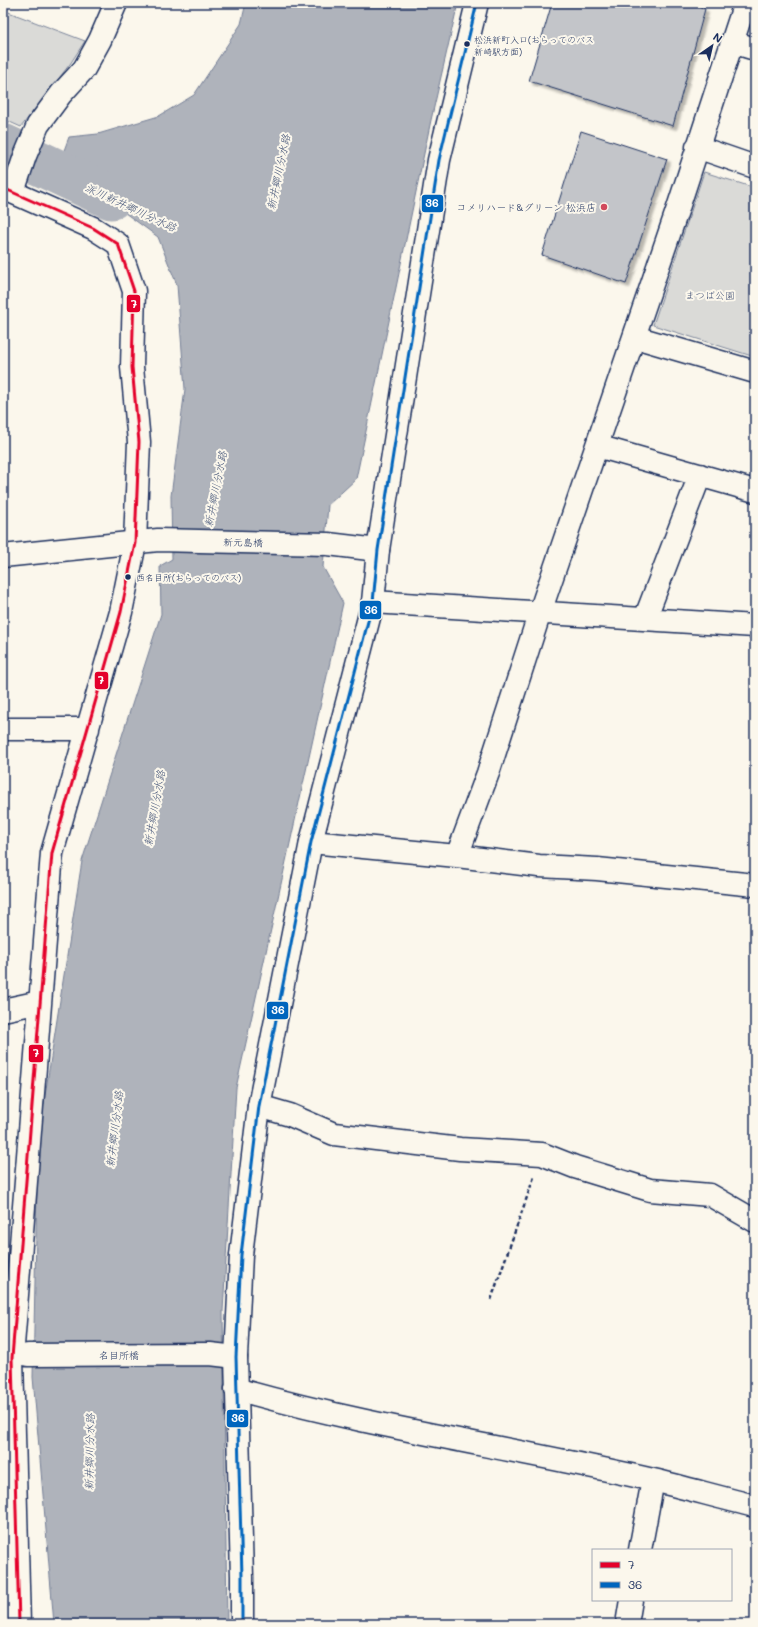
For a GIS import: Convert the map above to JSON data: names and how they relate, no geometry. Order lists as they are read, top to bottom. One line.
{"streets":{"street":["新元島橋","名目所橋"]},"water":["新井郷川分水路","派川新井郷川分水路"],"parks":["まつば公園"],"places":["松浜新町入口(おらってのバス 新崎駅方面)","コメリハード&グリーン 松浜店","西名目所(おらってのバス)"],"lines":["transit line 36","transit line 7"],"legend":["7","36"],"north":"top right"}
